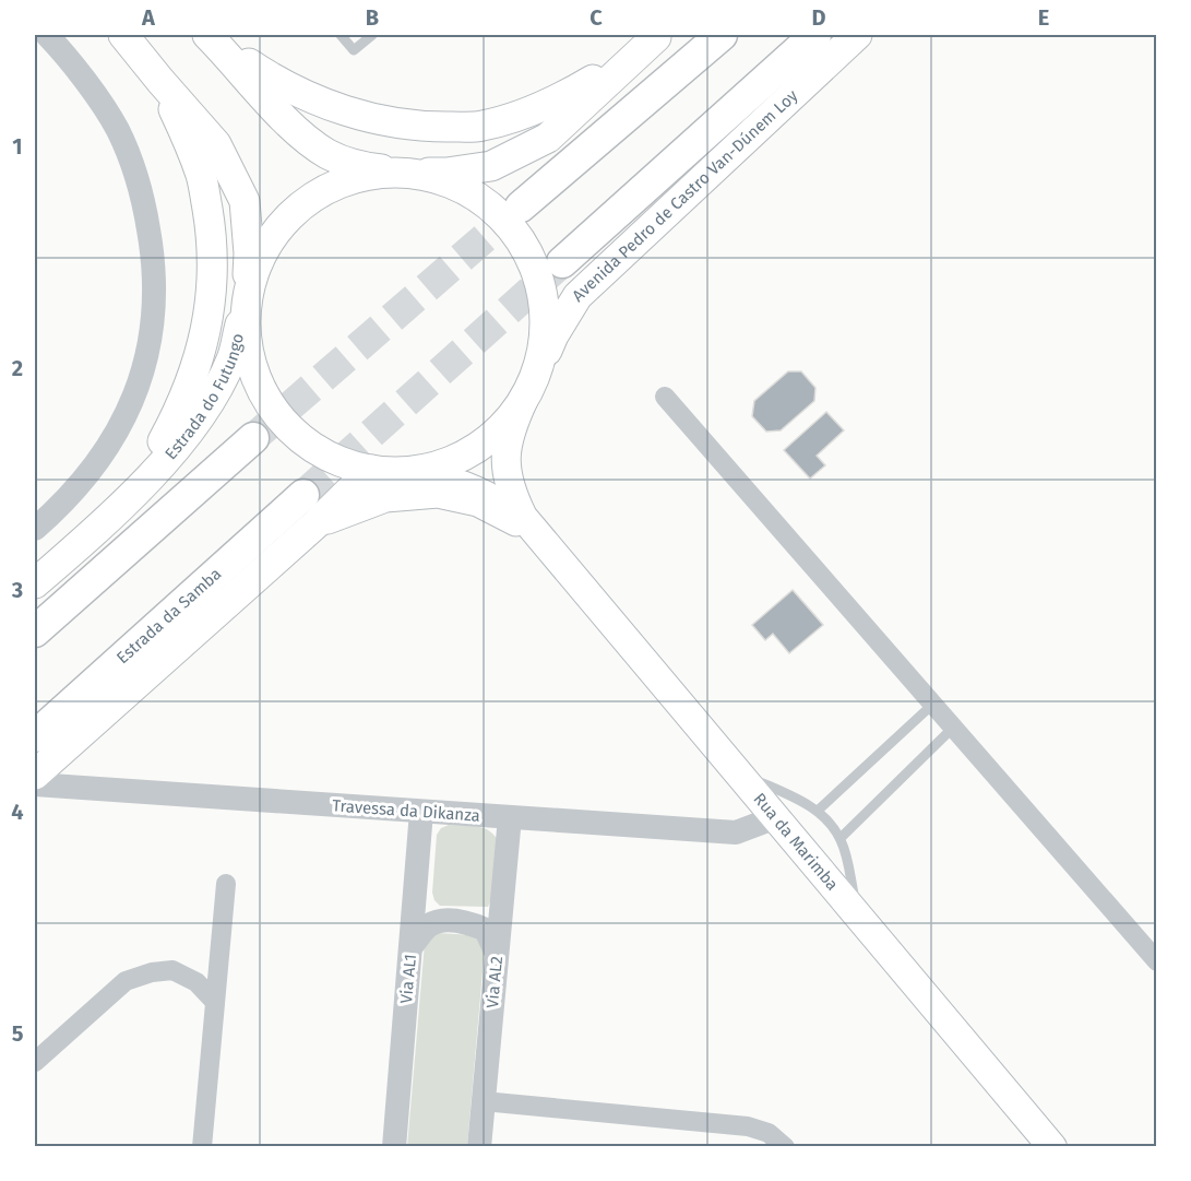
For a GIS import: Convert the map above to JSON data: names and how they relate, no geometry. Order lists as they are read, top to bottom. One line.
{"streets":{"highway":["Avenida Pedro de Castro Van-Dúnem Loy","Estrada da Samba"],"main road":["Estrada do Futungo","Rua da Marimba"],"street":["Travessa da Dikanza","Via AL1","Via AL2"]},"crossings":[["Avenida Pedro de Castro Van-Dúnem Loy","Rua da Marimba"],["Travessa da Dikanza","Rua da Marimba"],["Travessa da Dikanza","Via AL1"],["Travessa da Dikanza","Via AL2"]],"grid":{"columns":["A","B","C","D","E"],"rows":["1","2","3","4","5"]}}
